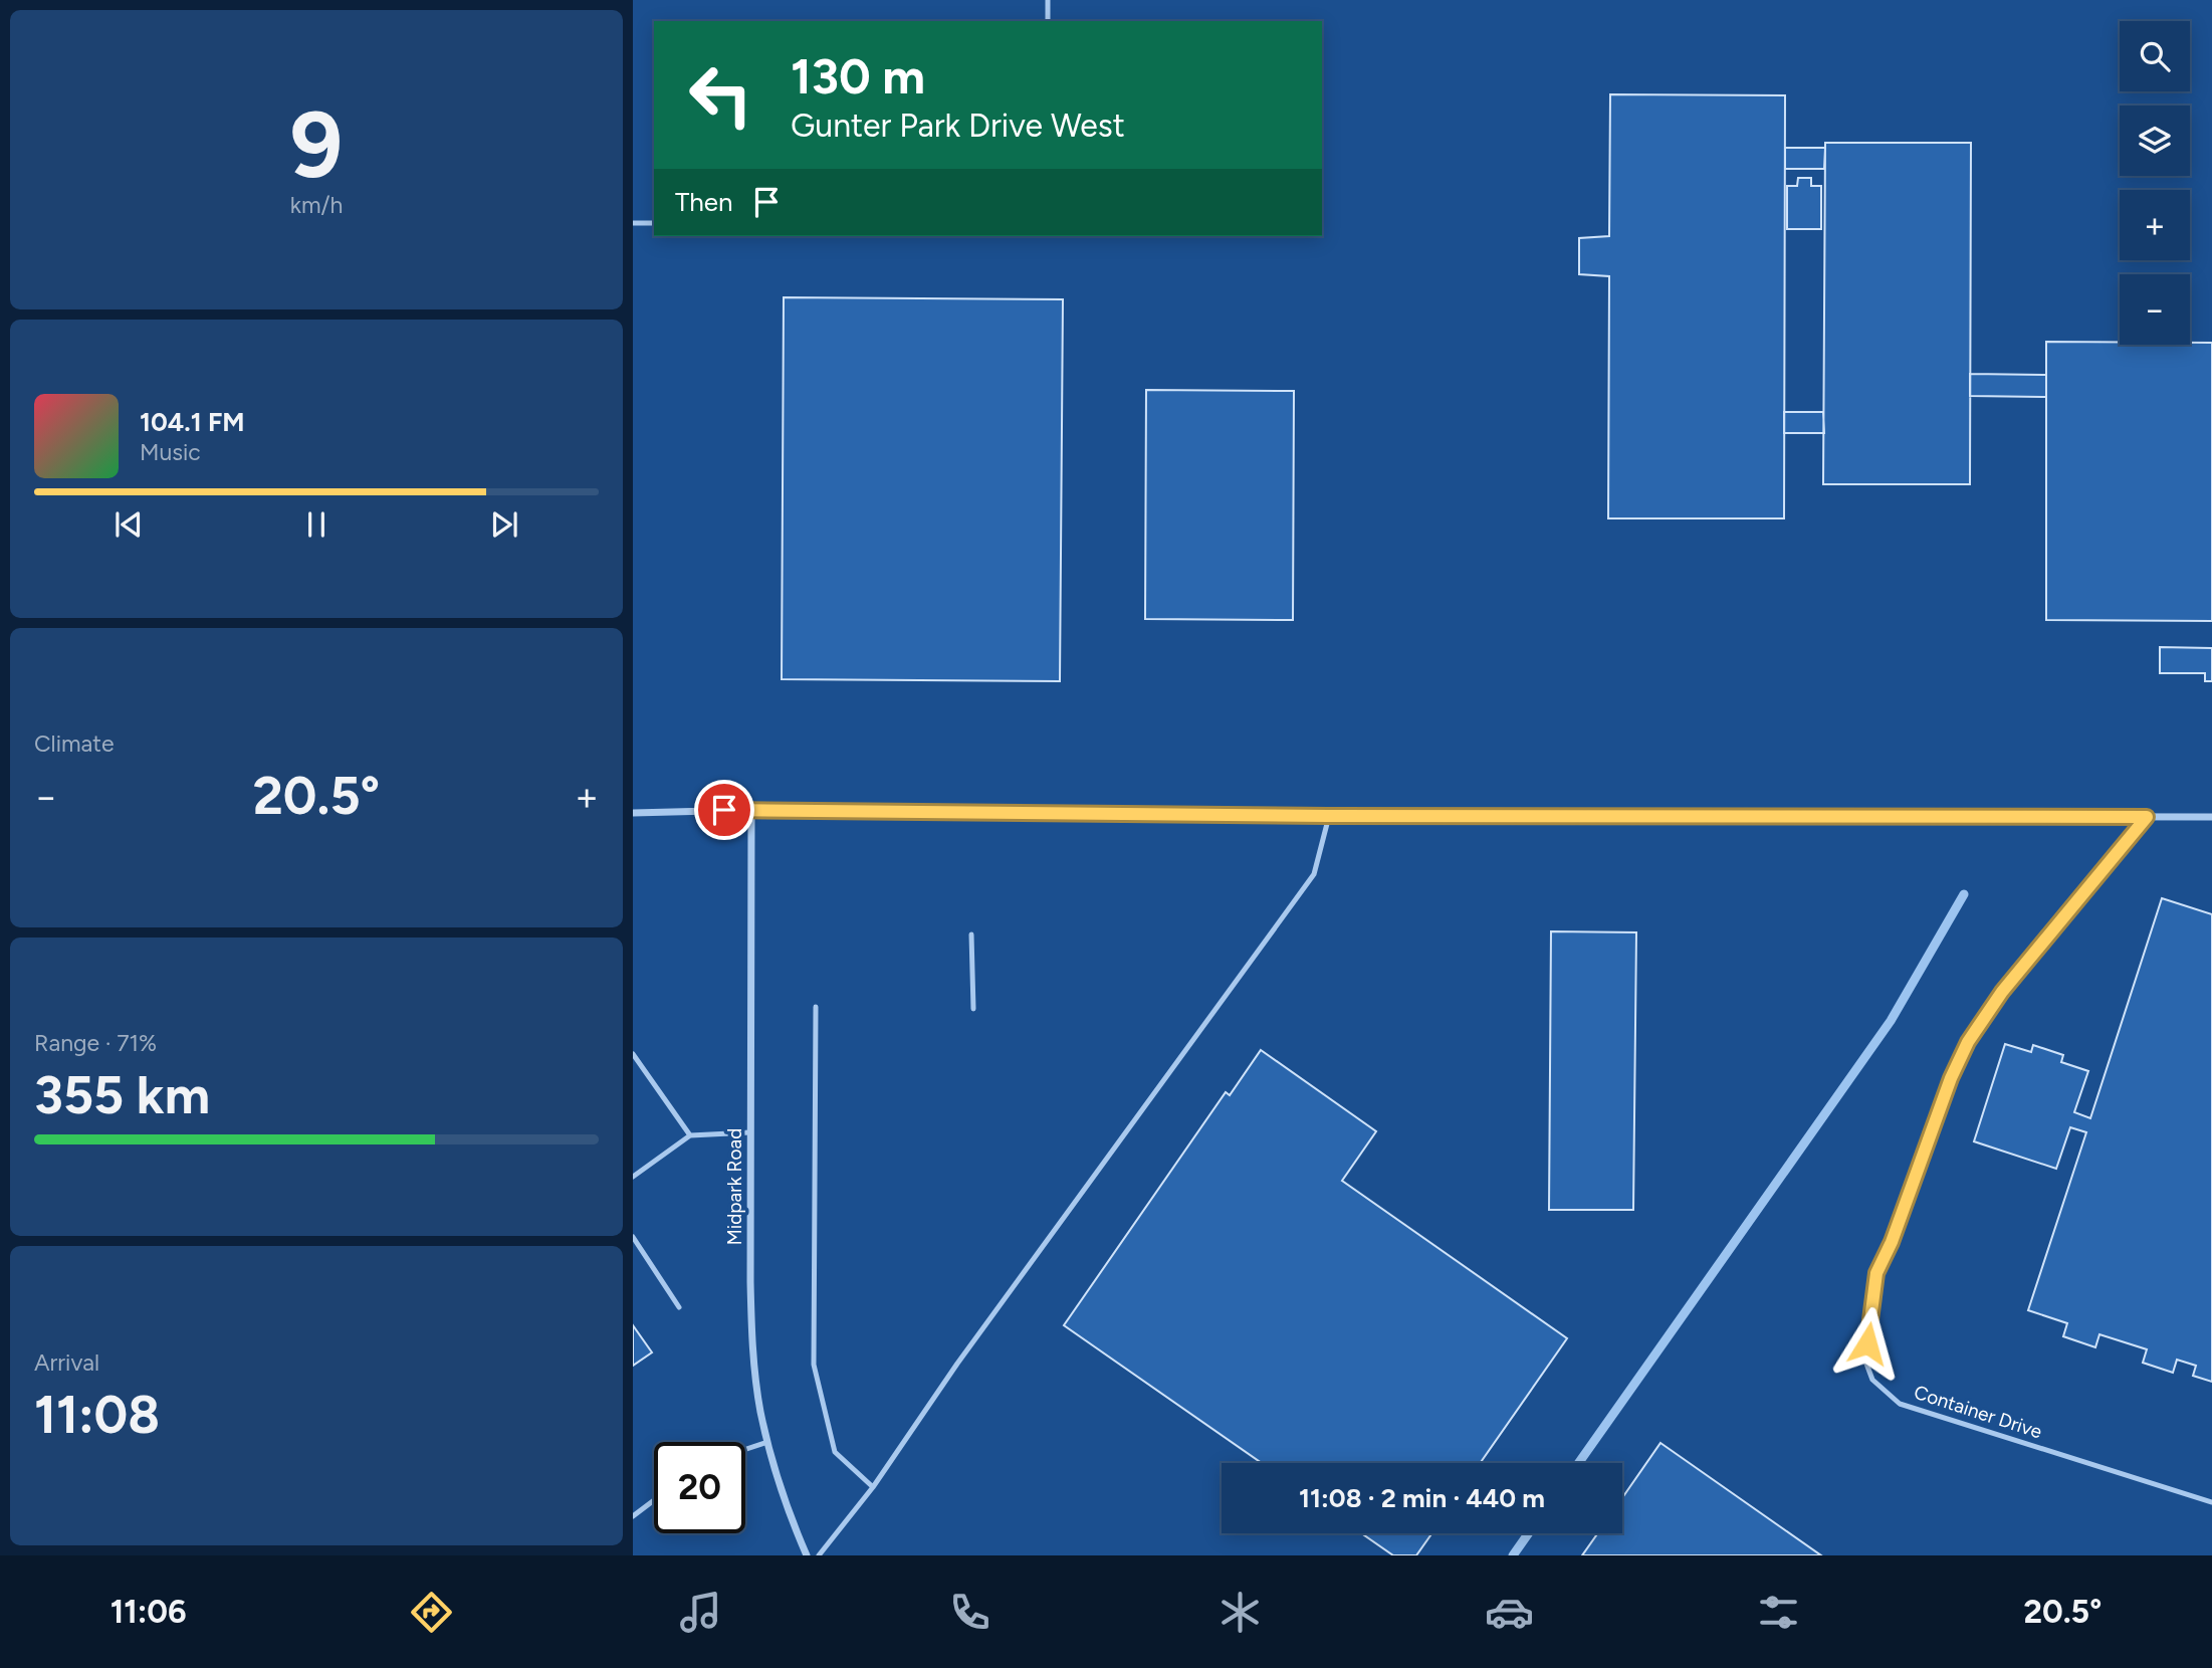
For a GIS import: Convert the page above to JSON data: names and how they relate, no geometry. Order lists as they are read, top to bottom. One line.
{"streets":{"street":["Midpark Road"],"lane":["Container Drive"]},"page":{"tile":[["9","km/h"],"Climate",["Range · 71%","355 km"],["Arrival","11:08"]],"map_buttons":["+","−"],"turn":["130 m","Gunter Park Drive West"],"then":"Then","song":["104.1 FM","Music"],"heat":["−","20.5°","+"],"limit":"20","trip":"11:08 · 2 min · 440 m","tabs":["11:06","20.5°"]}}
